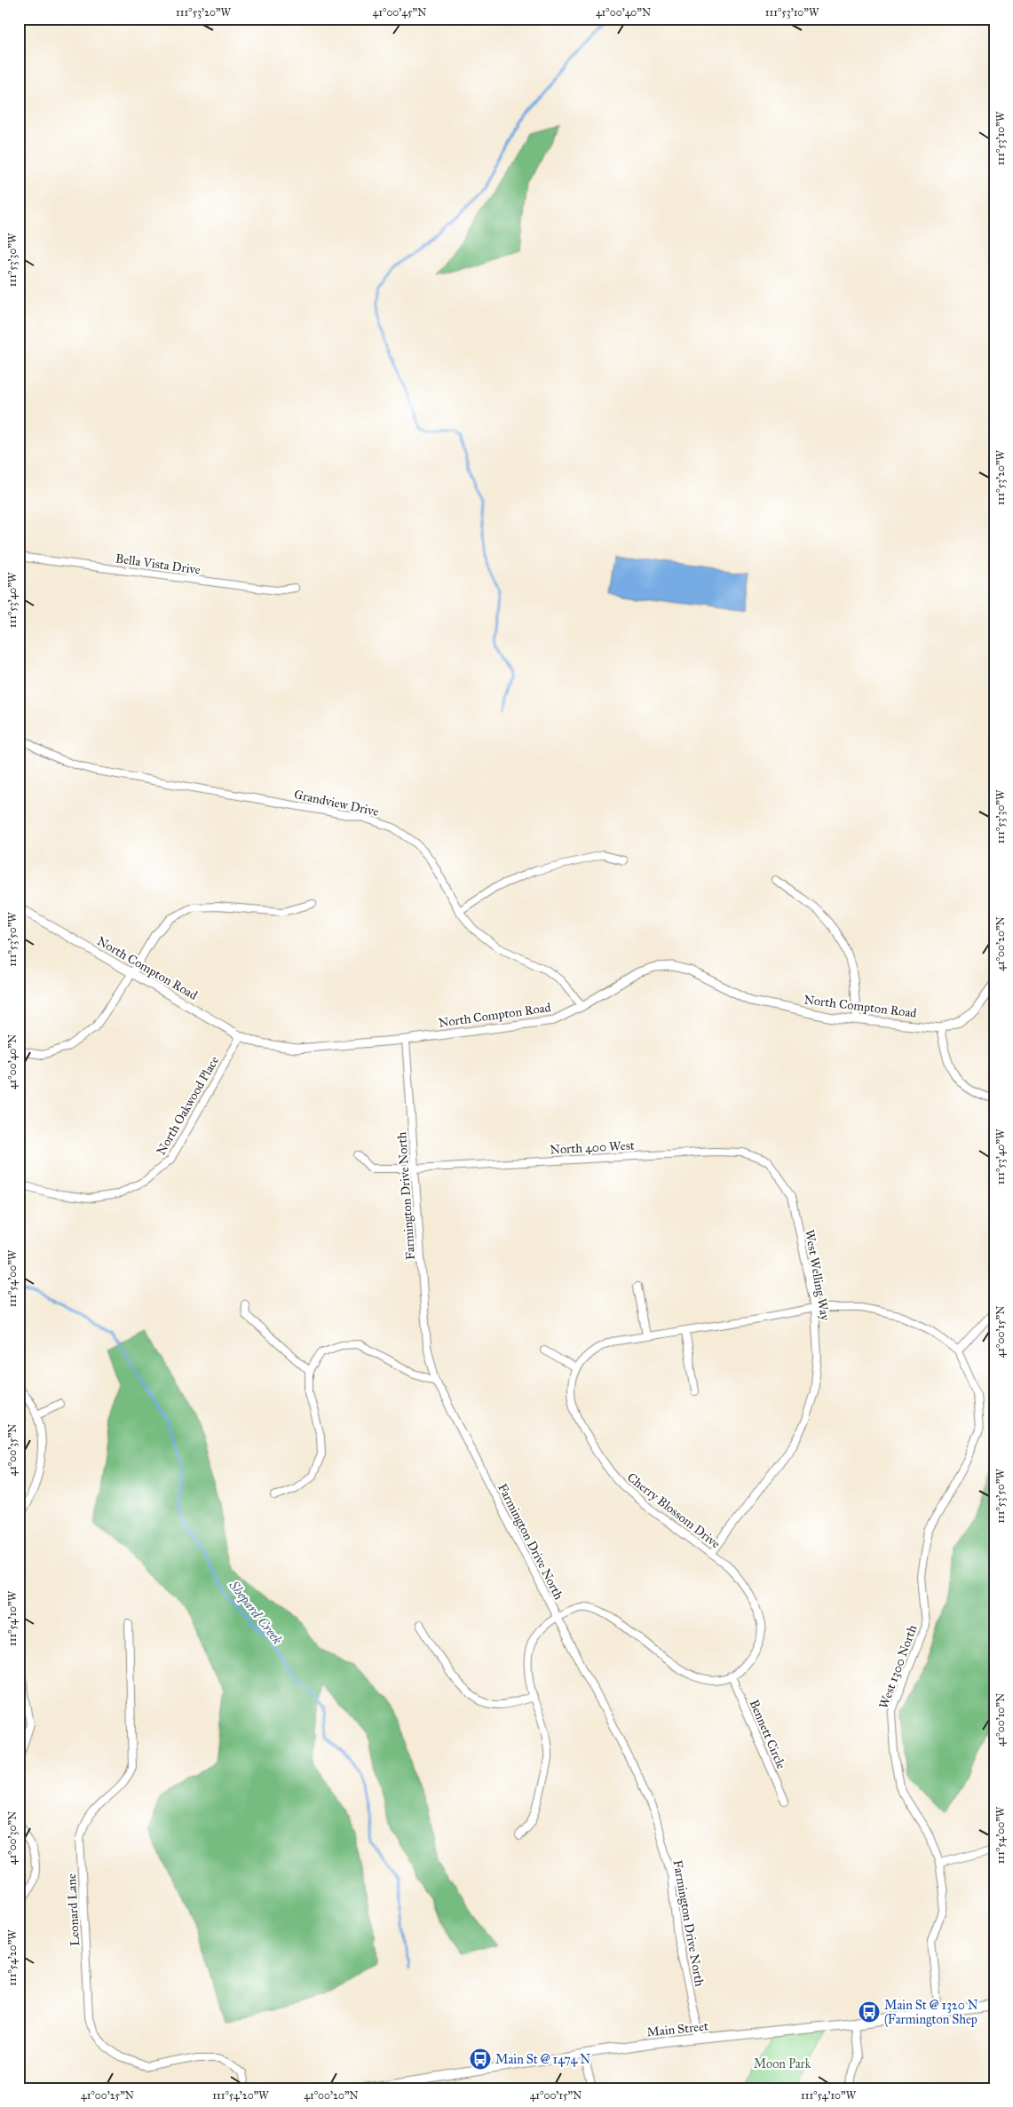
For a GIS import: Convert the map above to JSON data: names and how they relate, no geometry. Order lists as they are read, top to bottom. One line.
{"streets":{"main road":["Main Street"],"street":["Bella Vista Drive","Grandview Drive","North Compton Road","North Oakwood Place","North 400 West","Farmington Drive North","West Welling Way","Cherry Blossom Drive","West 1300 North","Bennett Circle","Leonard Lane"]},"crossings":[["Grandview Drive","North Compton Road"],["North Compton Road","North Oakwood Place"],["North Compton Road","Farmington Drive North"],["North 400 West","Farmington Drive North"],["North 400 West","West Welling Way"],["Farmington Drive North","Cherry Blossom Drive"],["Farmington Drive North","Main Street"],["West Welling Way","Cherry Blossom Drive"],["Cherry Blossom Drive","Bennett Circle"],["West 1300 North","Main Street"]],"water":["Shepard Creek"],"parks":["Moon Park"],"places":{"bus stop":["Main St @ 1320 N (Farmington Shep","Main St @ 1474 N"]},"coordinates":["111°53'20\"W","41°00'45\"N","41°00'40\"N","111°53'10\"W","111°53'30\"W","111°53'40\"W","111°53'50\"W","41°00'20\"N","111°54'00\"W","41°00'15\"N","41°00'35\"N","111°54'10\"W","41°00'10\"N","41°00'30\"N","111°54'20\"W","41°00'25\"N"]}
